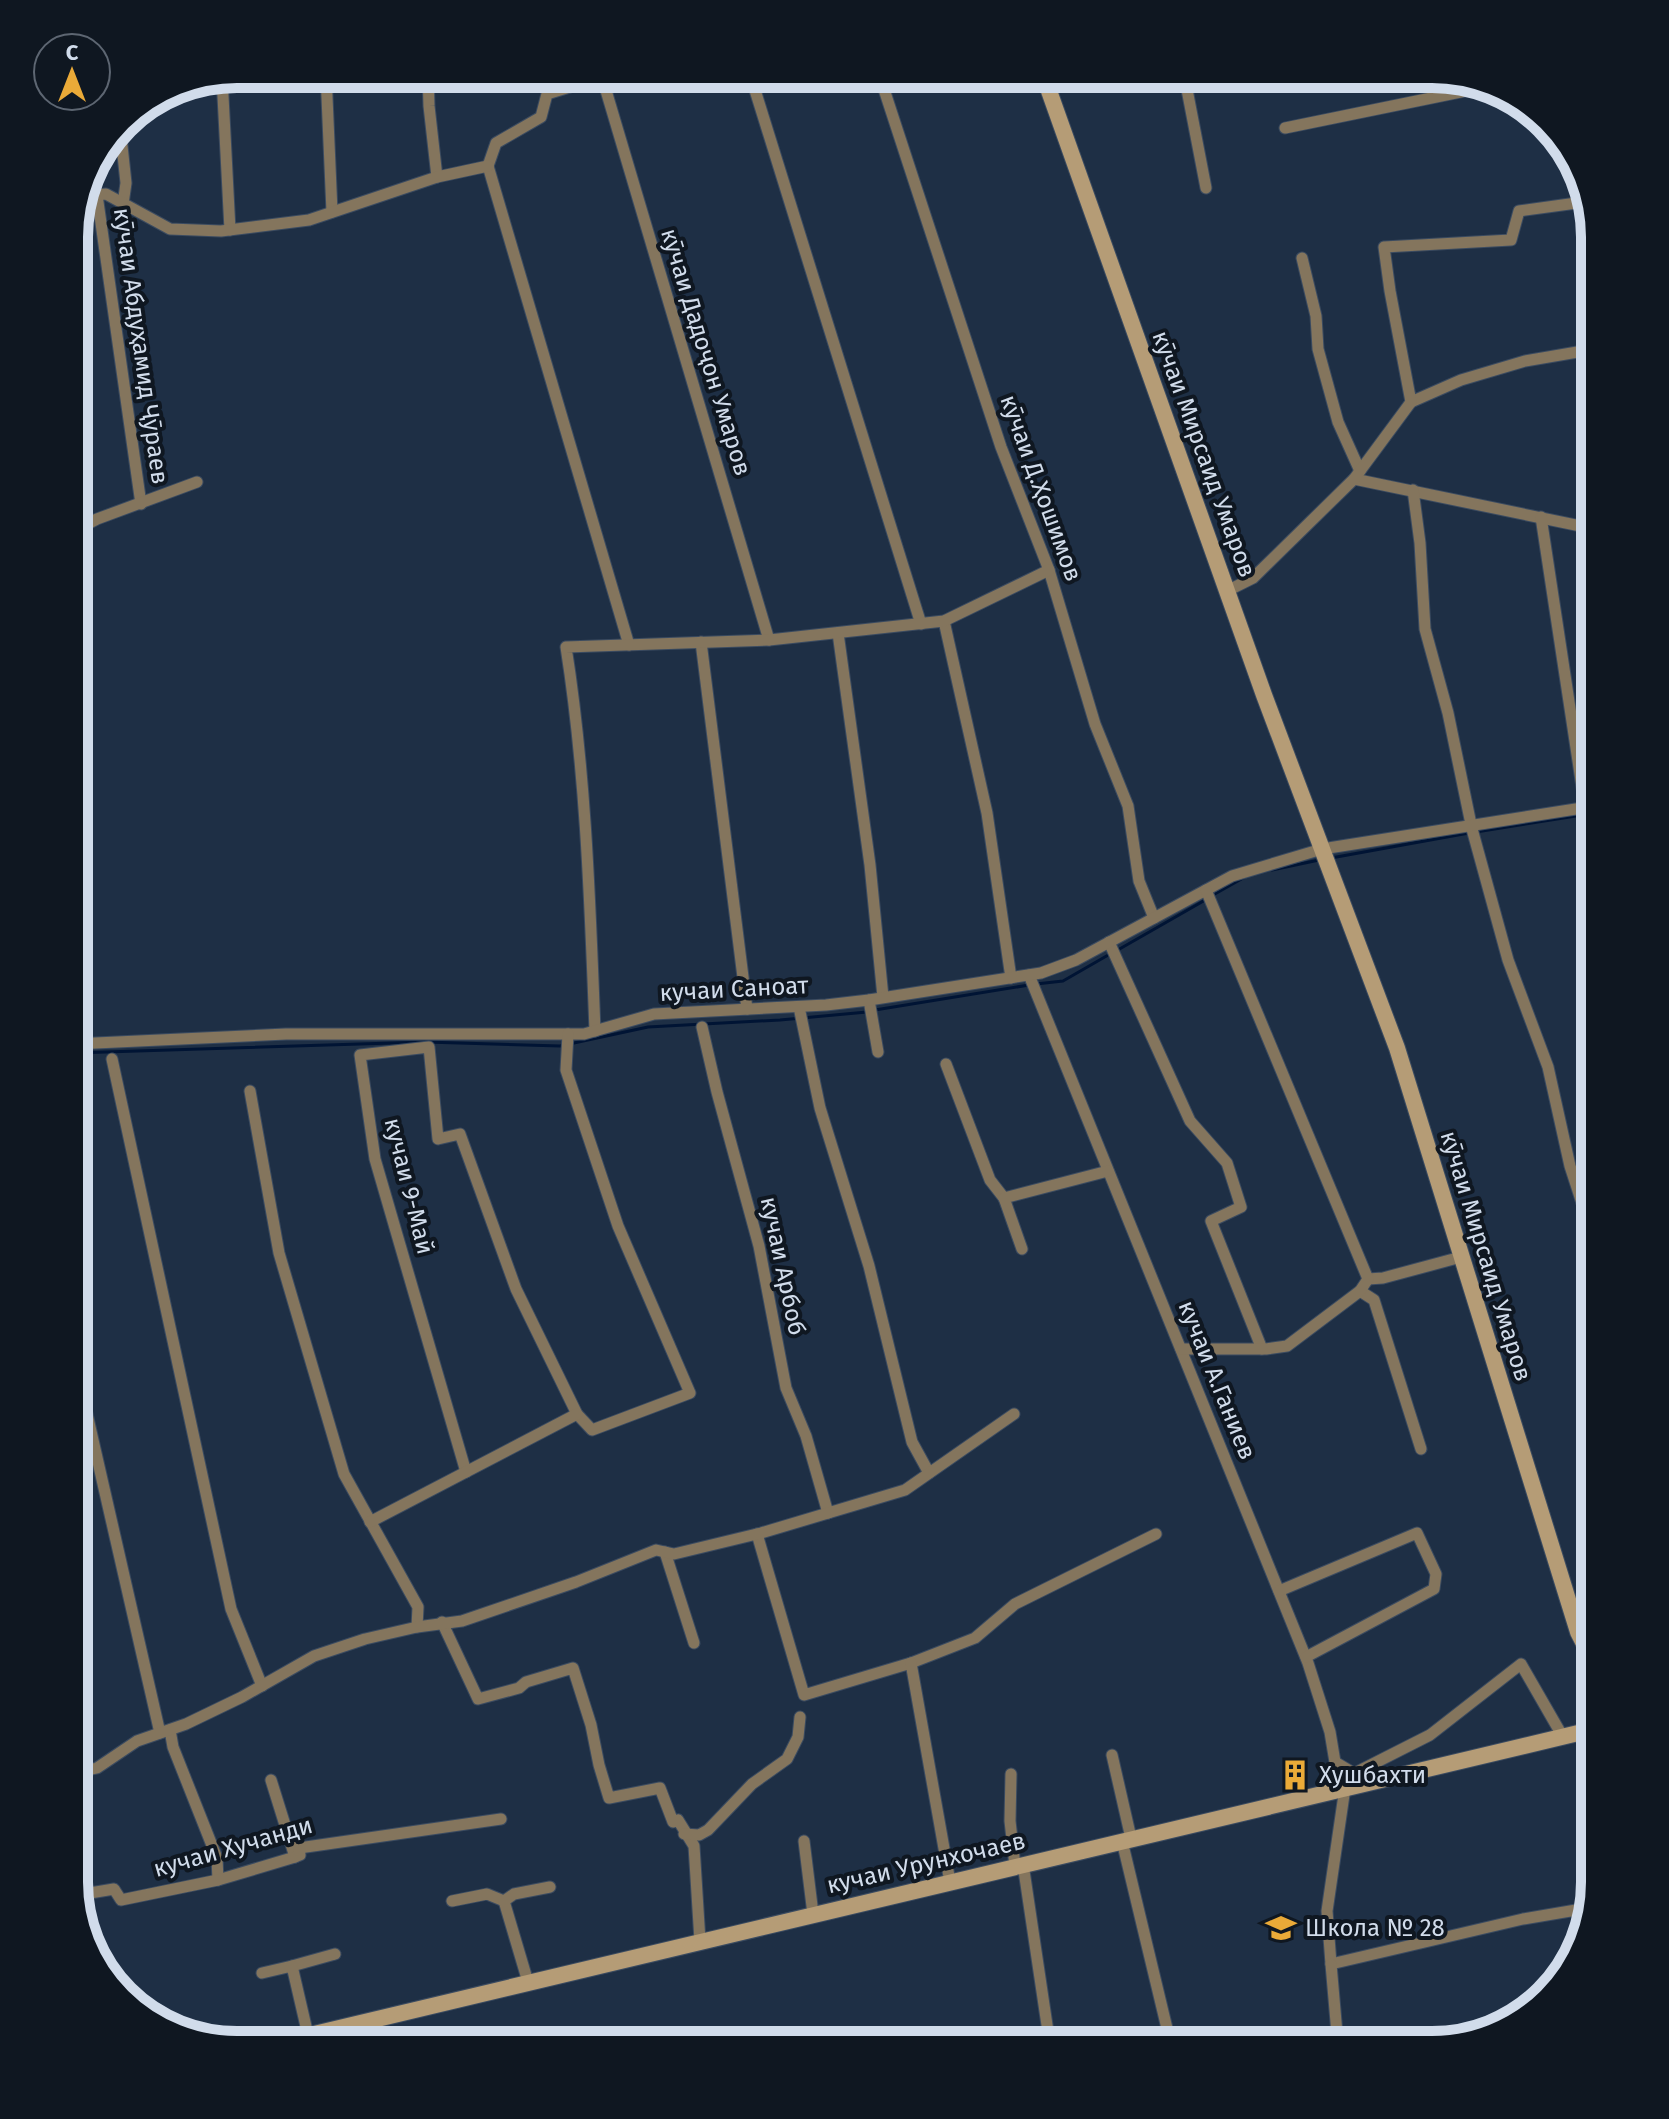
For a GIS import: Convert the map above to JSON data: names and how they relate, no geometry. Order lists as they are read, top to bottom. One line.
{"streets":{"street":["кӯчаи Абдуҳамид Ҷӯраев","кӯчаи Дадоҷон Умаров","кӯчаи Мирсаид Умаров","кӯчаи Д.Ҳошимов","кучаи Саноат","кучаи 9-Май","кучаи Арбоб","кучаи А.Ганиев","кучаи Хучанди","кучаи Урунхочаев"]},"crossings":[["кӯчаи Мирсаид Умаров","кучаи Саноат"],["кӯчаи Д.Ҳошимов","кучаи Саноат"],["кучаи Саноат","кучаи А.Ганиев"],["кучаи А.Ганиев","кучаи Урунхочаев"]],"places":{"building":["Хушбахти"],"school or university":["Школа № 28"]},"north":"top"}
